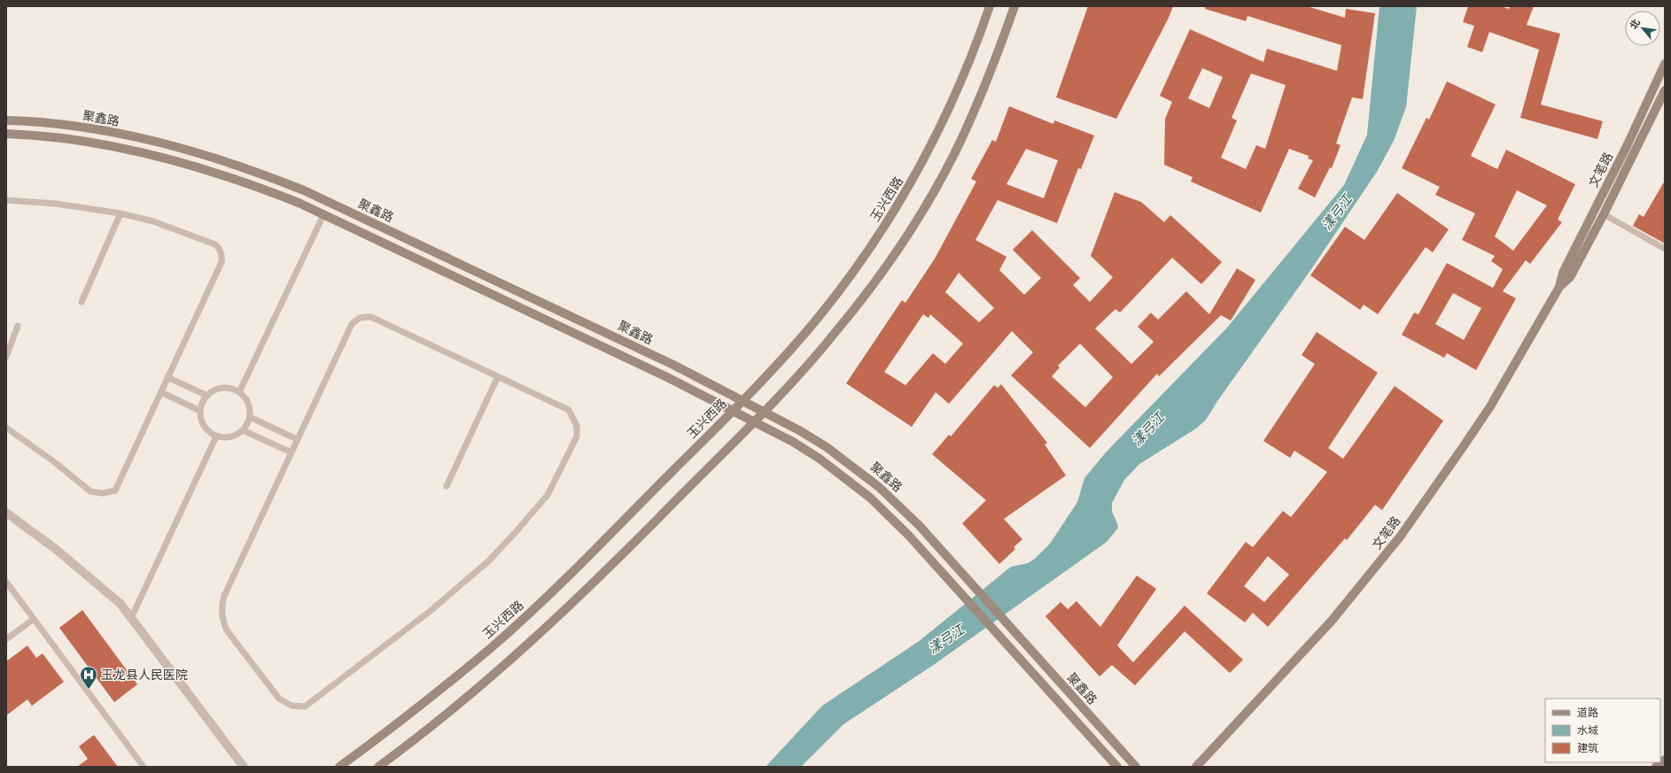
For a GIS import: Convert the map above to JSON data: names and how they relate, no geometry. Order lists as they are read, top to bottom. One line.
{"streets":{"main road":["聚鑫路","文笔路","玉兴西路"]},"crossings":[["聚鑫路","玉兴西路"]],"water":["漾弓江"],"places":{"hospital":["玉龙县人民医院"]},"legend":["道路","水域","建筑"],"north":"top left"}
